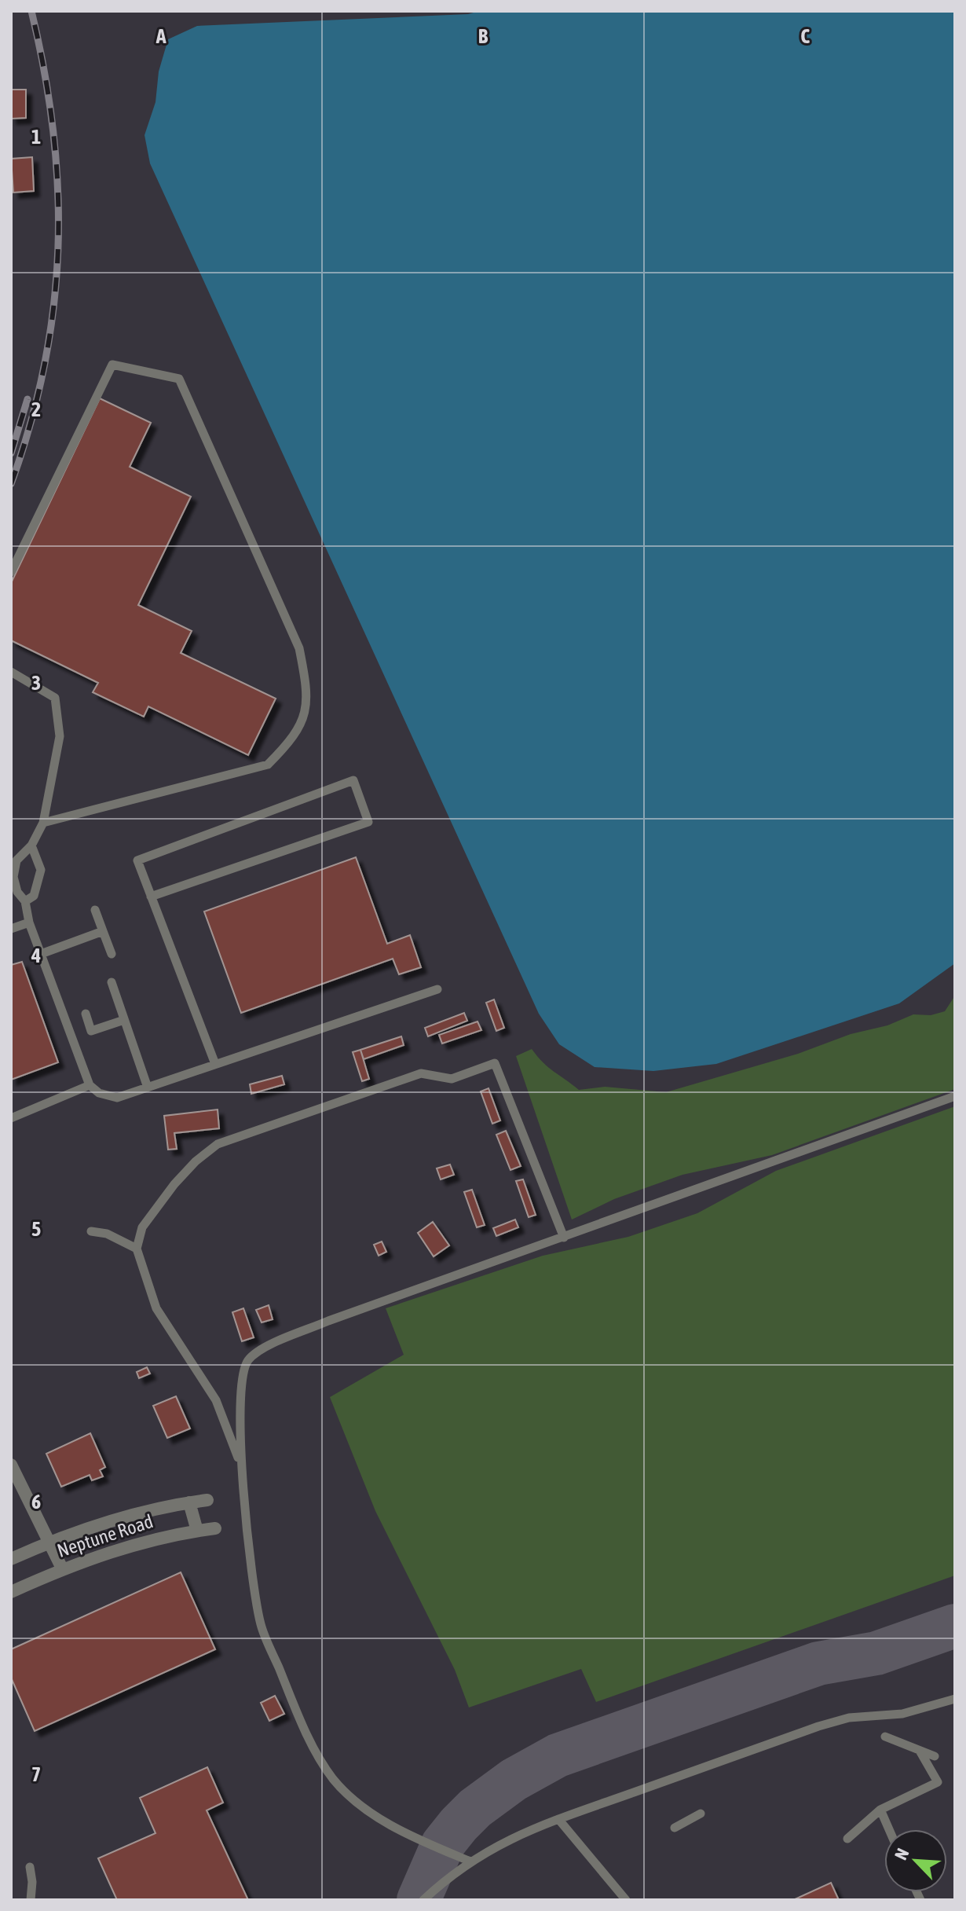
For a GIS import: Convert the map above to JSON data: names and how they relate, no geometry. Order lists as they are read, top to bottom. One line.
{"streets":{"street":["Neptune Road"]},"north":"top left","grid":{"columns":["A","B","C"],"rows":["1","2","3","4","5","6","7"]}}
